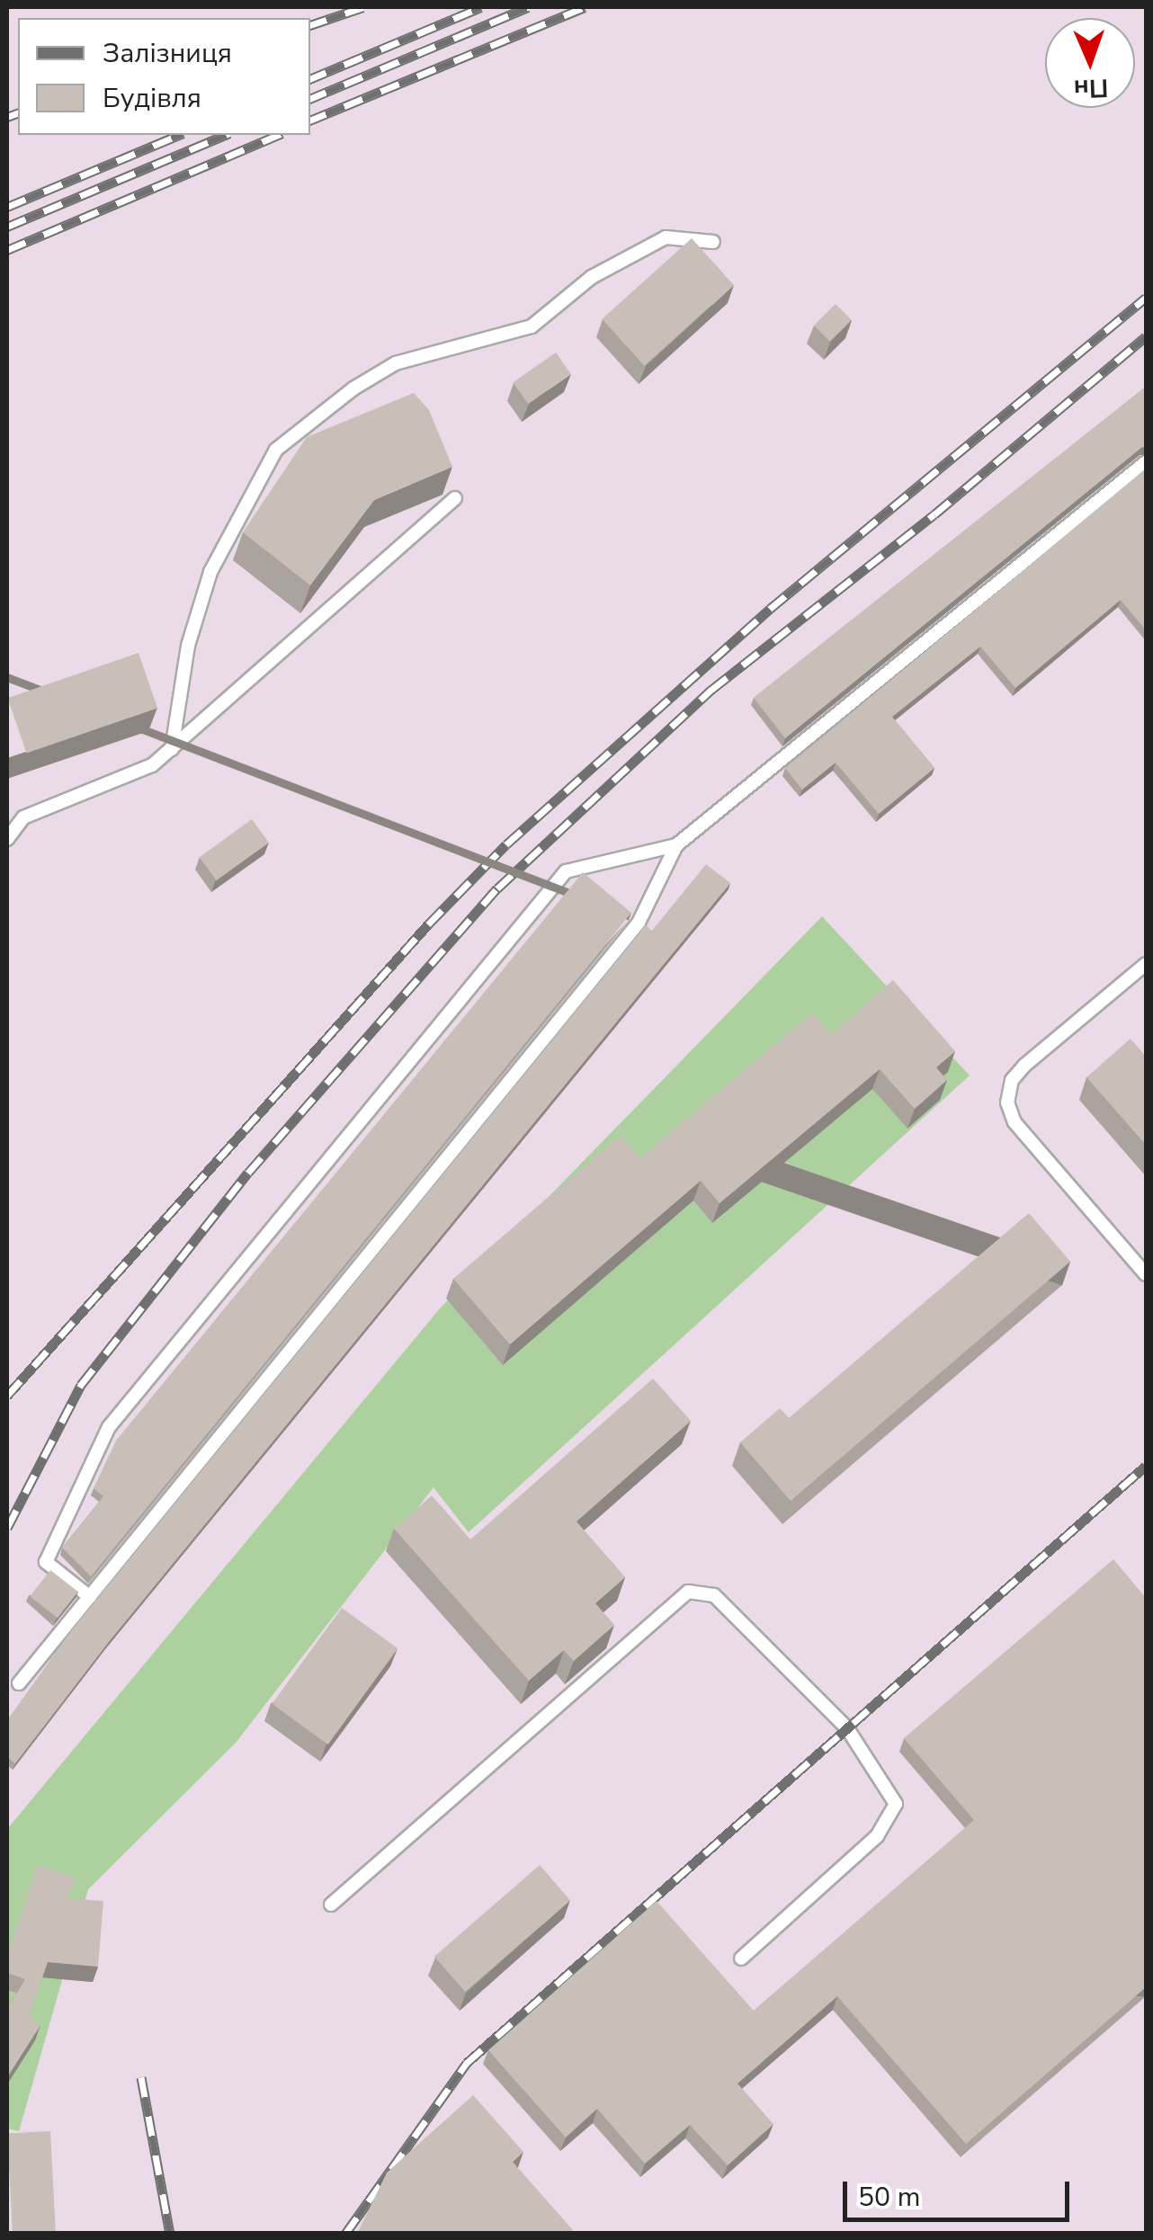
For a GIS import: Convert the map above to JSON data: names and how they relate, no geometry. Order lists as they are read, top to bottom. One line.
{"legend":["Залізниця","Будівля"],"scale_bar":"50 m","north":"bottom"}
